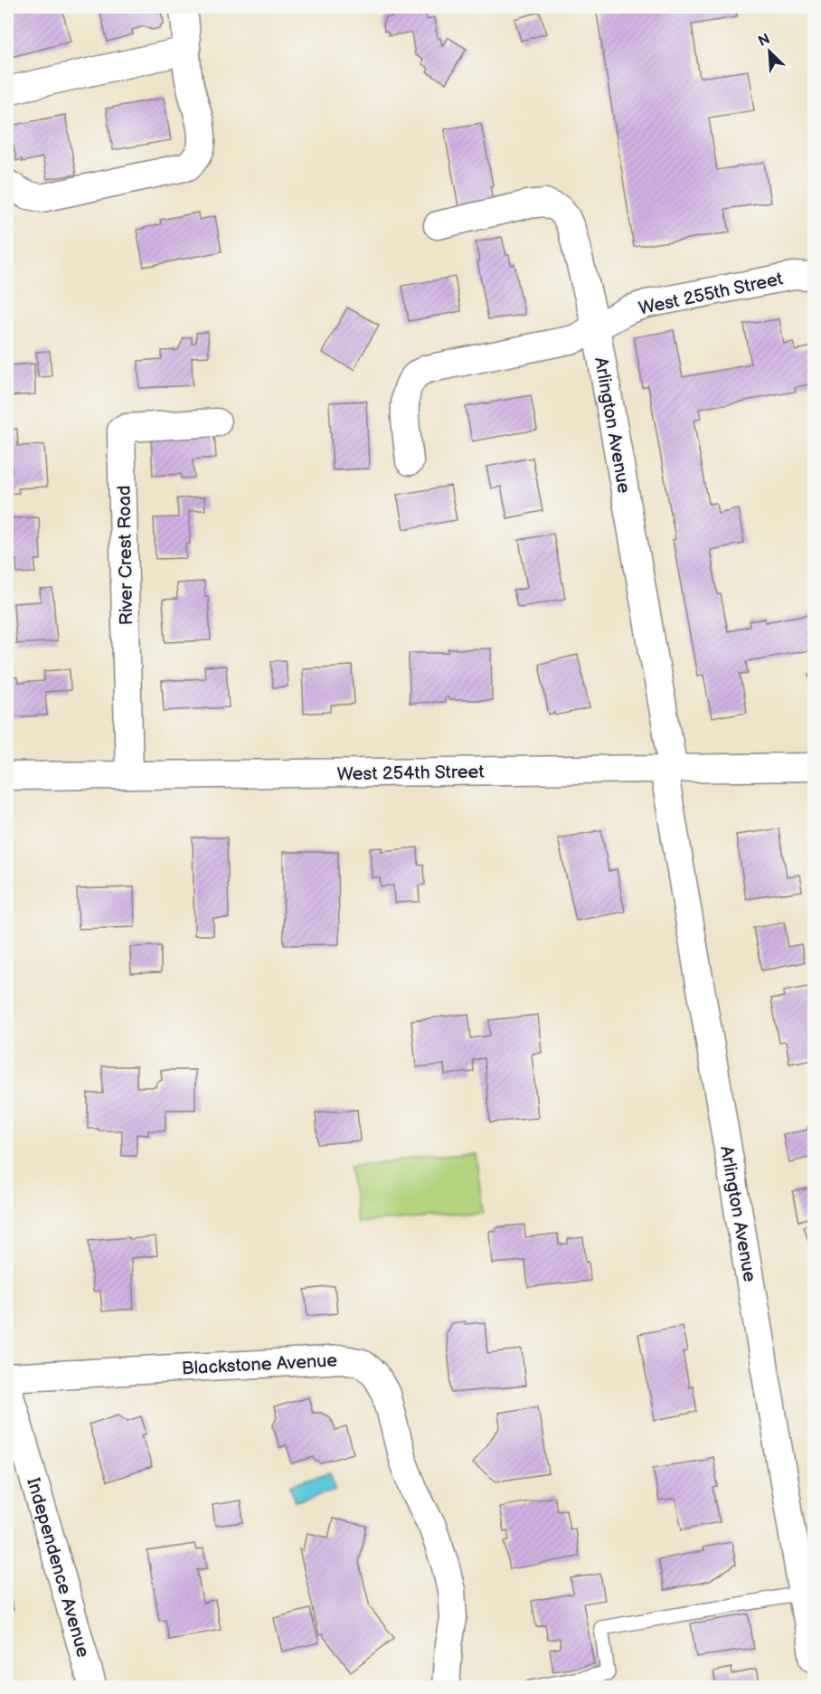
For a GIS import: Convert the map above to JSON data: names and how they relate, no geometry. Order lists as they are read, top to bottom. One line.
{"streets":{"street":["West 255th Street","Arlington Avenue","River Crest Road","West 254th Street","Blackstone Avenue","Independence Avenue"]},"crossings":[["West 255th Street","Arlington Avenue"],["Arlington Avenue","West 254th Street"],["River Crest Road","West 254th Street"]],"north":"top left"}
